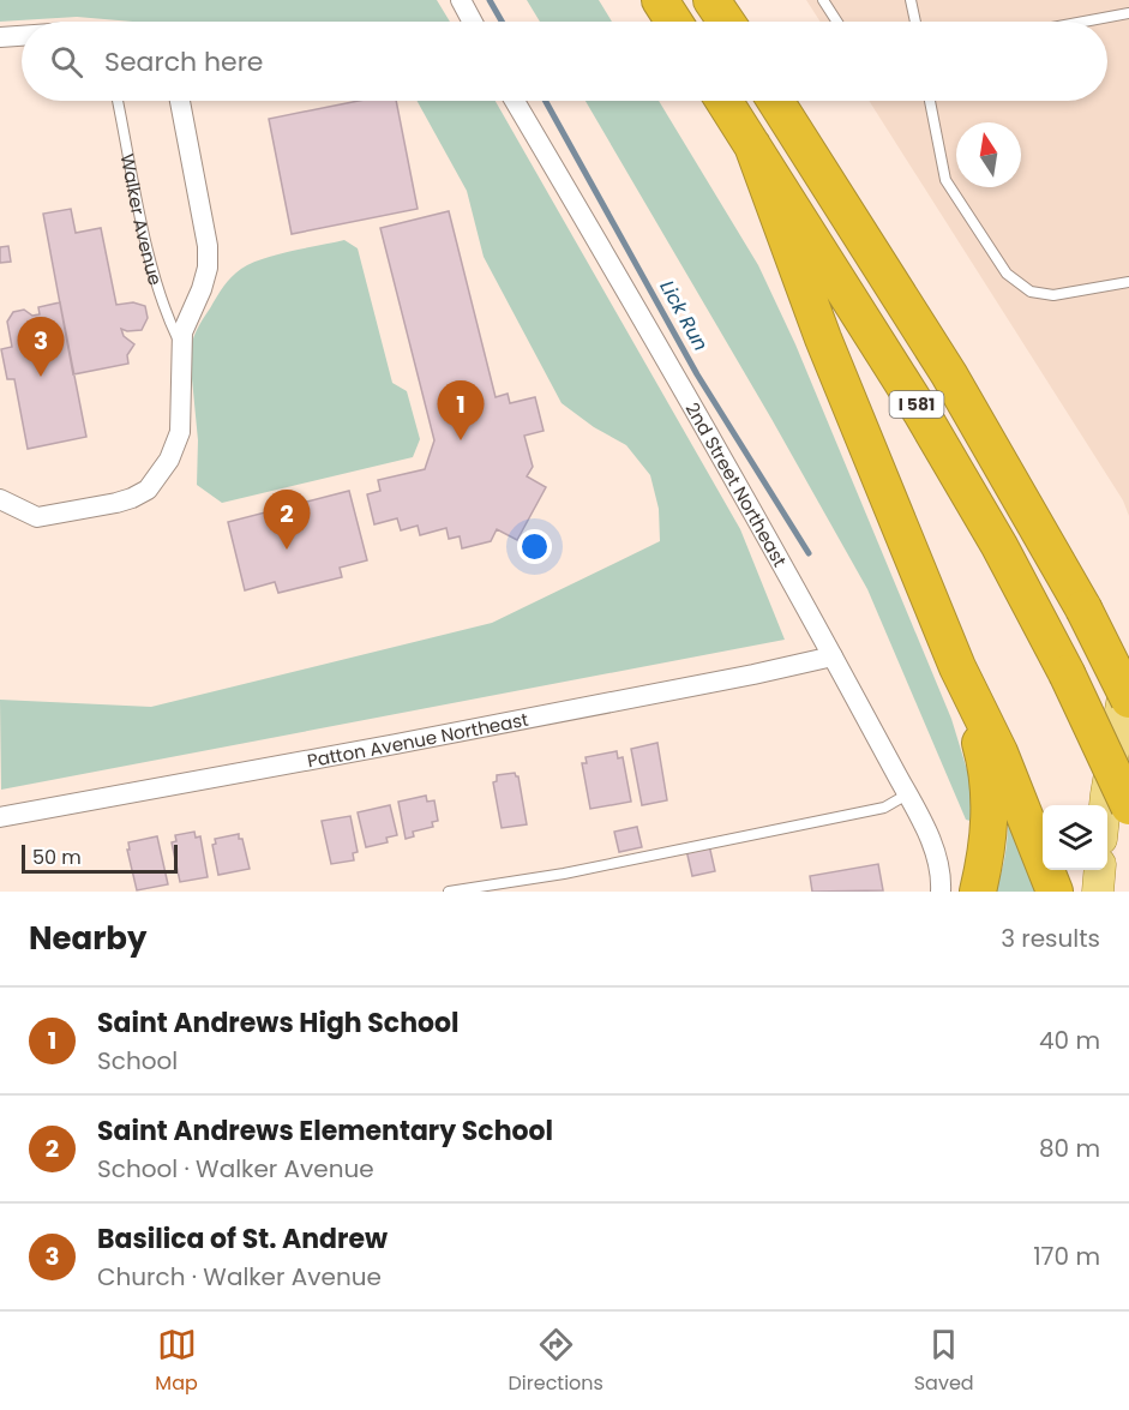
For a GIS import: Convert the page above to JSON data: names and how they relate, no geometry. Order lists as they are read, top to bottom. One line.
{"streets":{"highway":["I 581"],"street":["Walker Avenue","2nd Street Northeast","Patton Avenue Northeast"]},"crossings":[["2nd Street Northeast","Patton Avenue Northeast"]],"water":["Lick Run"],"scale_bar":"50 m","north":"top","page":{"search":"Search here","pins":["3","1","2"],"scale":"50 m","heading":["Nearby","3 results"],"list":[{"mark":"1","name":"Saint Andrews High School","note":"School","value":"40 m"},{"mark":"2","name":"Saint Andrews Elementary School","note":"School · Walker Avenue","value":"80 m"},{"mark":"3","name":"Basilica of St. Andrew","note":"Church · Walker Avenue","value":"170 m"}],"nav":["Map","Directions","Saved"]}}
